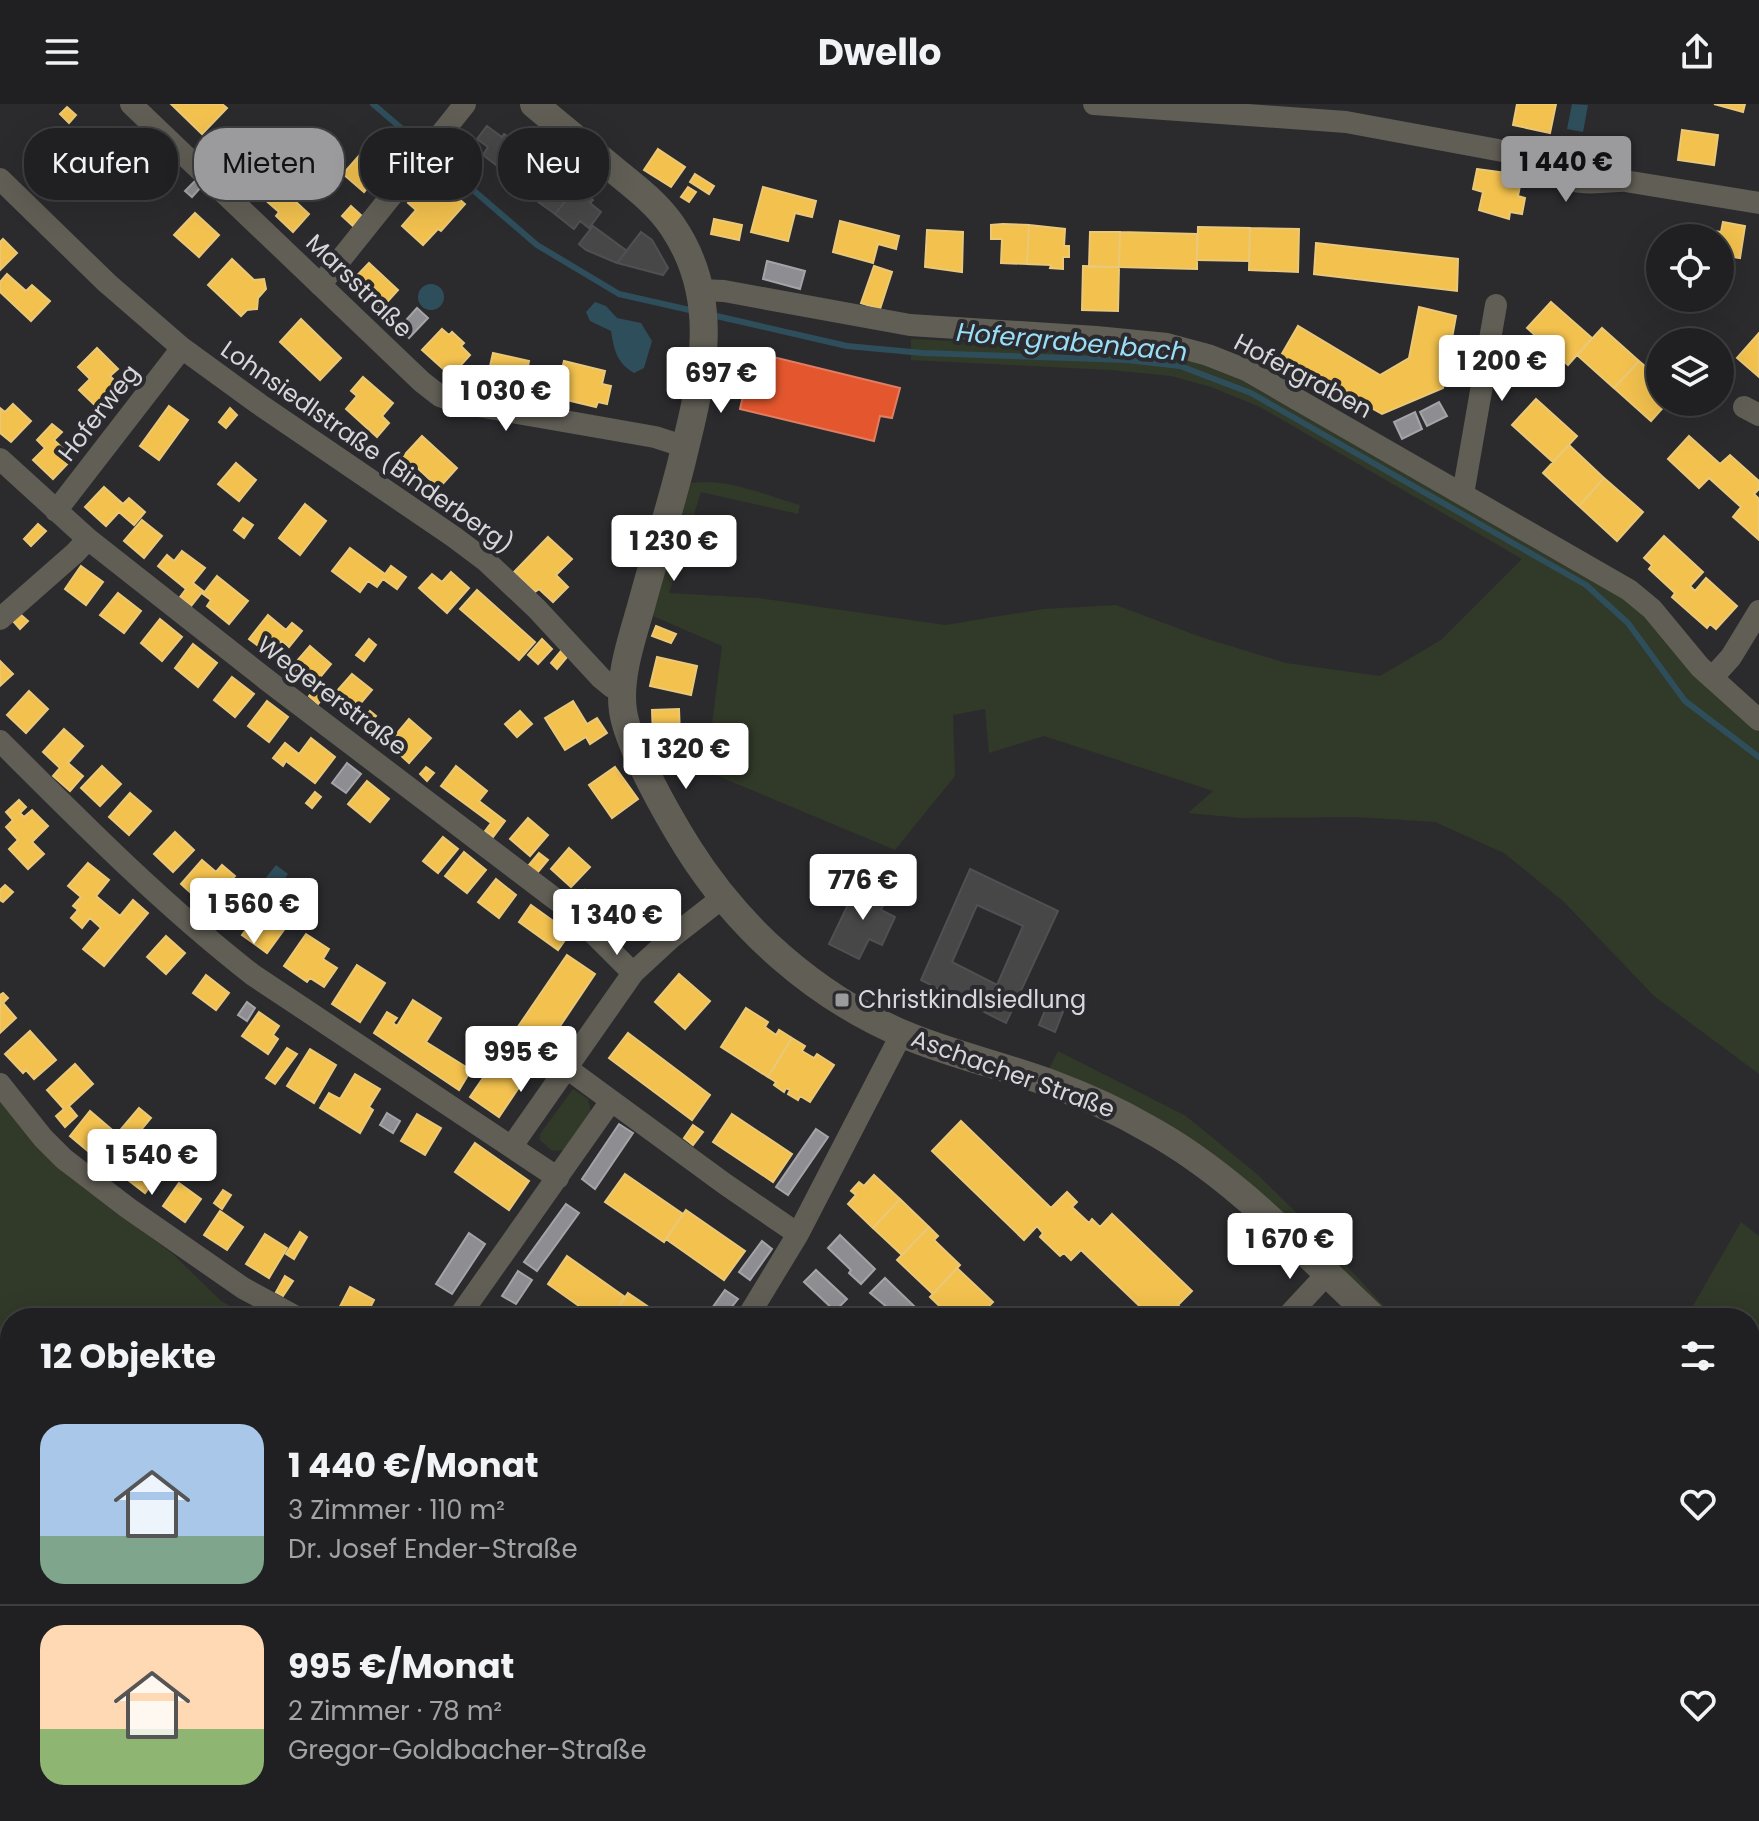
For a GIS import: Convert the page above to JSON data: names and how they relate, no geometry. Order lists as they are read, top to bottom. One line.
{"streets":{"street":["Marsstraße","Hofergraben","Hoferweg","Lohnsiedlstraße (Binderberg)","Wegererstraße","Aschacher Straße"]},"crossings":[["Hoferweg","Lohnsiedlstraße (Binderberg)"],["Hoferweg","Wegererstraße"],["Lohnsiedlstraße (Binderberg)","Aschacher Straße"]],"water":["Hofergrabenbach"],"places":{"transit":["Christkindlsiedlung"]},"page":{"header":"Dwello","chip":["Kaufen","Mieten","Filter","Neu"],"price":["1 440 €","1 200 €","697 €","1 030 €","1 230 €","1 320 €","776 €","1 560 €","1 340 €","995 €","1 540 €","1 670 €"],"heading":"12 Objekte","list":[{"name":"1 440 €/Monat","note":"3 Zimmer · 110 m² · Dr. Josef Ender-Straße"},{"name":"995 €/Monat","note":"2 Zimmer · 78 m² · Gregor-Goldbacher-Straße"}]}}
